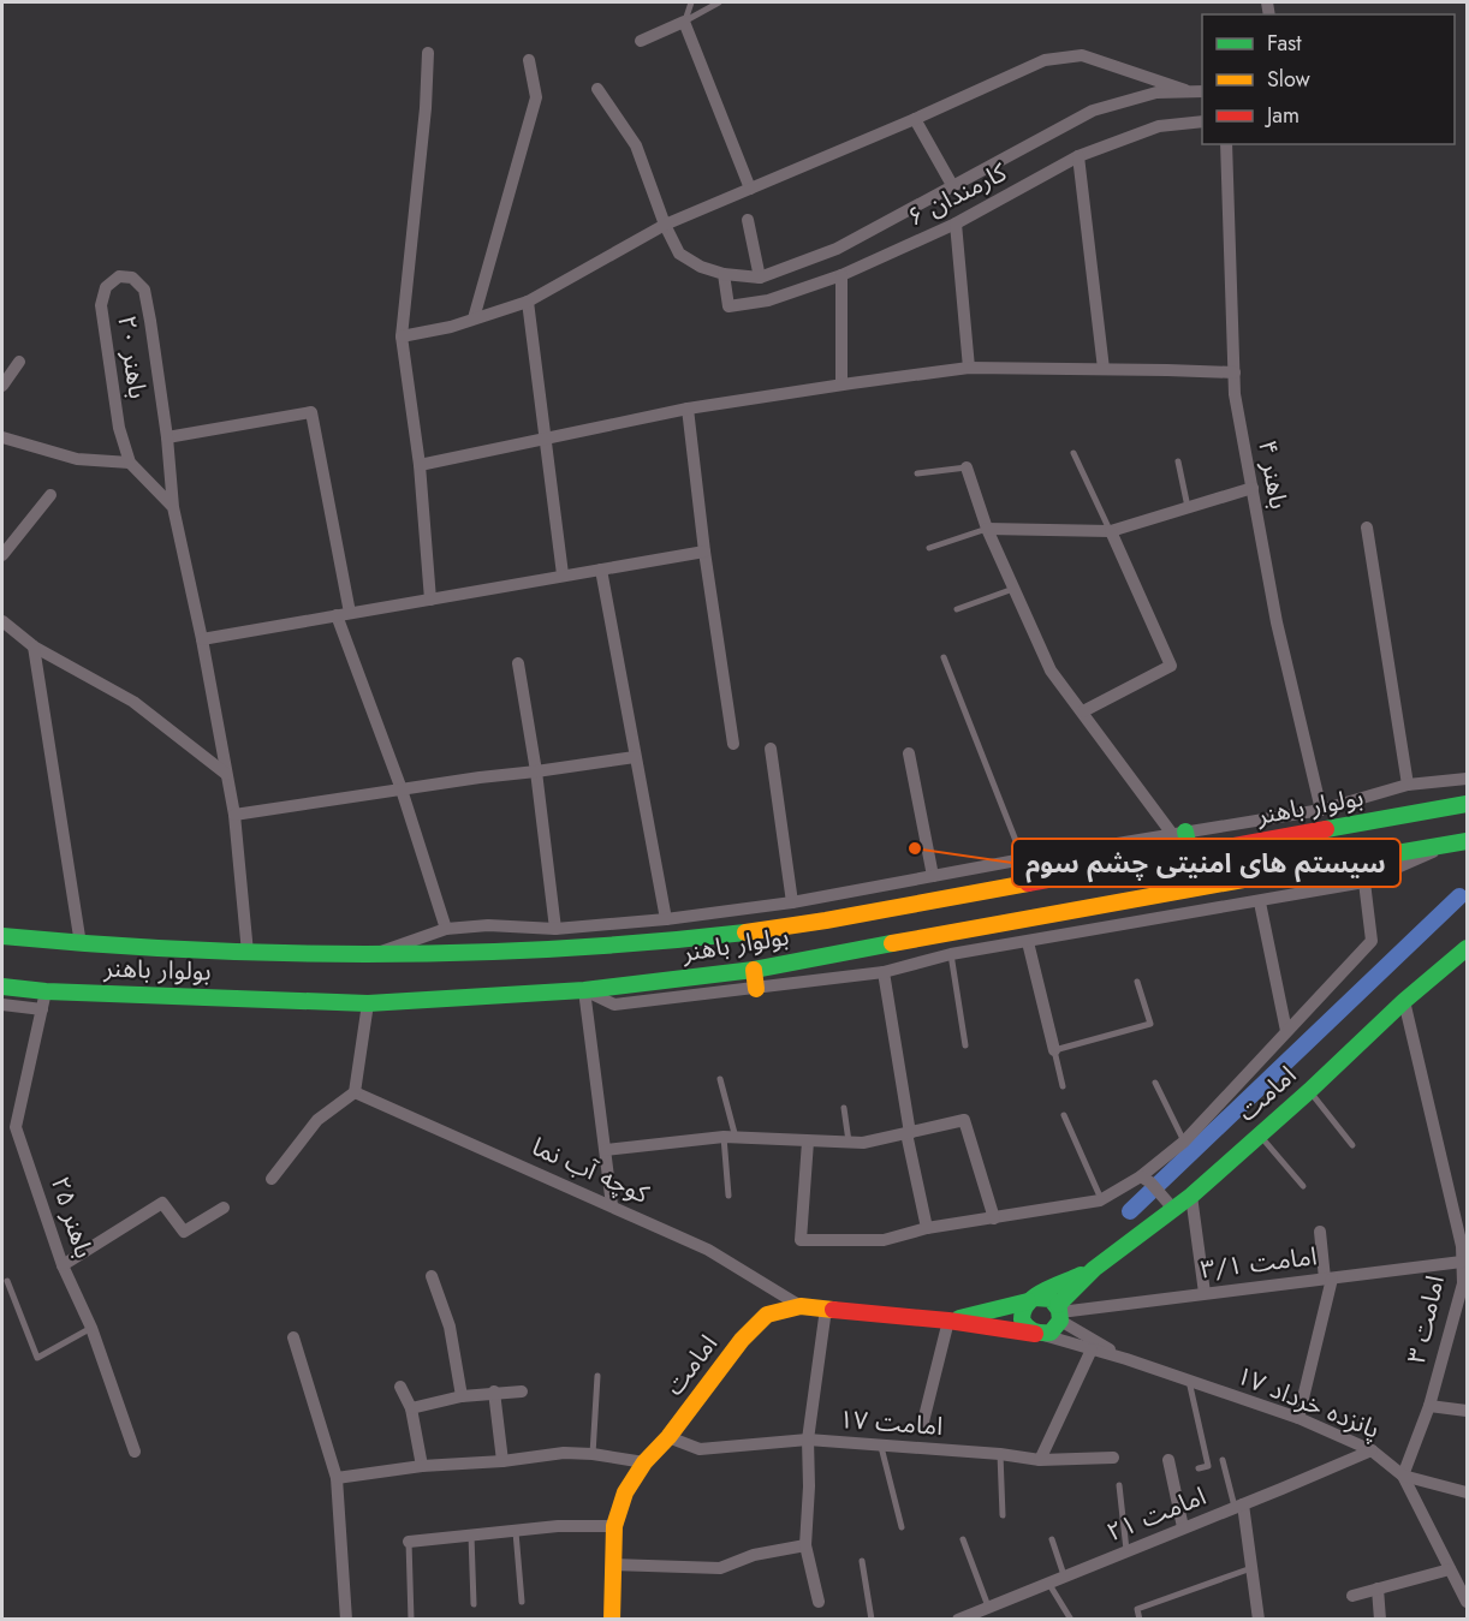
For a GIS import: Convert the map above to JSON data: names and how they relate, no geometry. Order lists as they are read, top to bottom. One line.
{"streets":{"main road":["بولوار باهنر","امامت"],"street":["کارمندان ۶","باهنر ۲۰","باهنر ۴","کوچه آب نما","باهنر ۲۵","امامت ۳/۱","امامت ۳","پانزده خرداد ۱۷","امامت ۱۷","امامت ۲۱"]},"crossings":[["باهنر ۲۰","بولوار باهنر"],["بولوار باهنر","باهنر ۲۵"],["امامت","کوچه آب نما"],["امامت","امامت ۳/۱"],["امامت","امامت ۳"],["امامت","پانزده خرداد ۱۷"],["امامت","امامت ۱۷"],["امامت ۳/۱","امامت ۳"],["امامت ۳/۱","پانزده خرداد ۱۷"],["امامت ۳","پانزده خرداد ۱۷"],["پانزده خرداد ۱۷","امامت ۲۱"]],"places":["سیستم های امنیتی چشم سوم"],"legend":["Fast","Slow","Jam"]}
